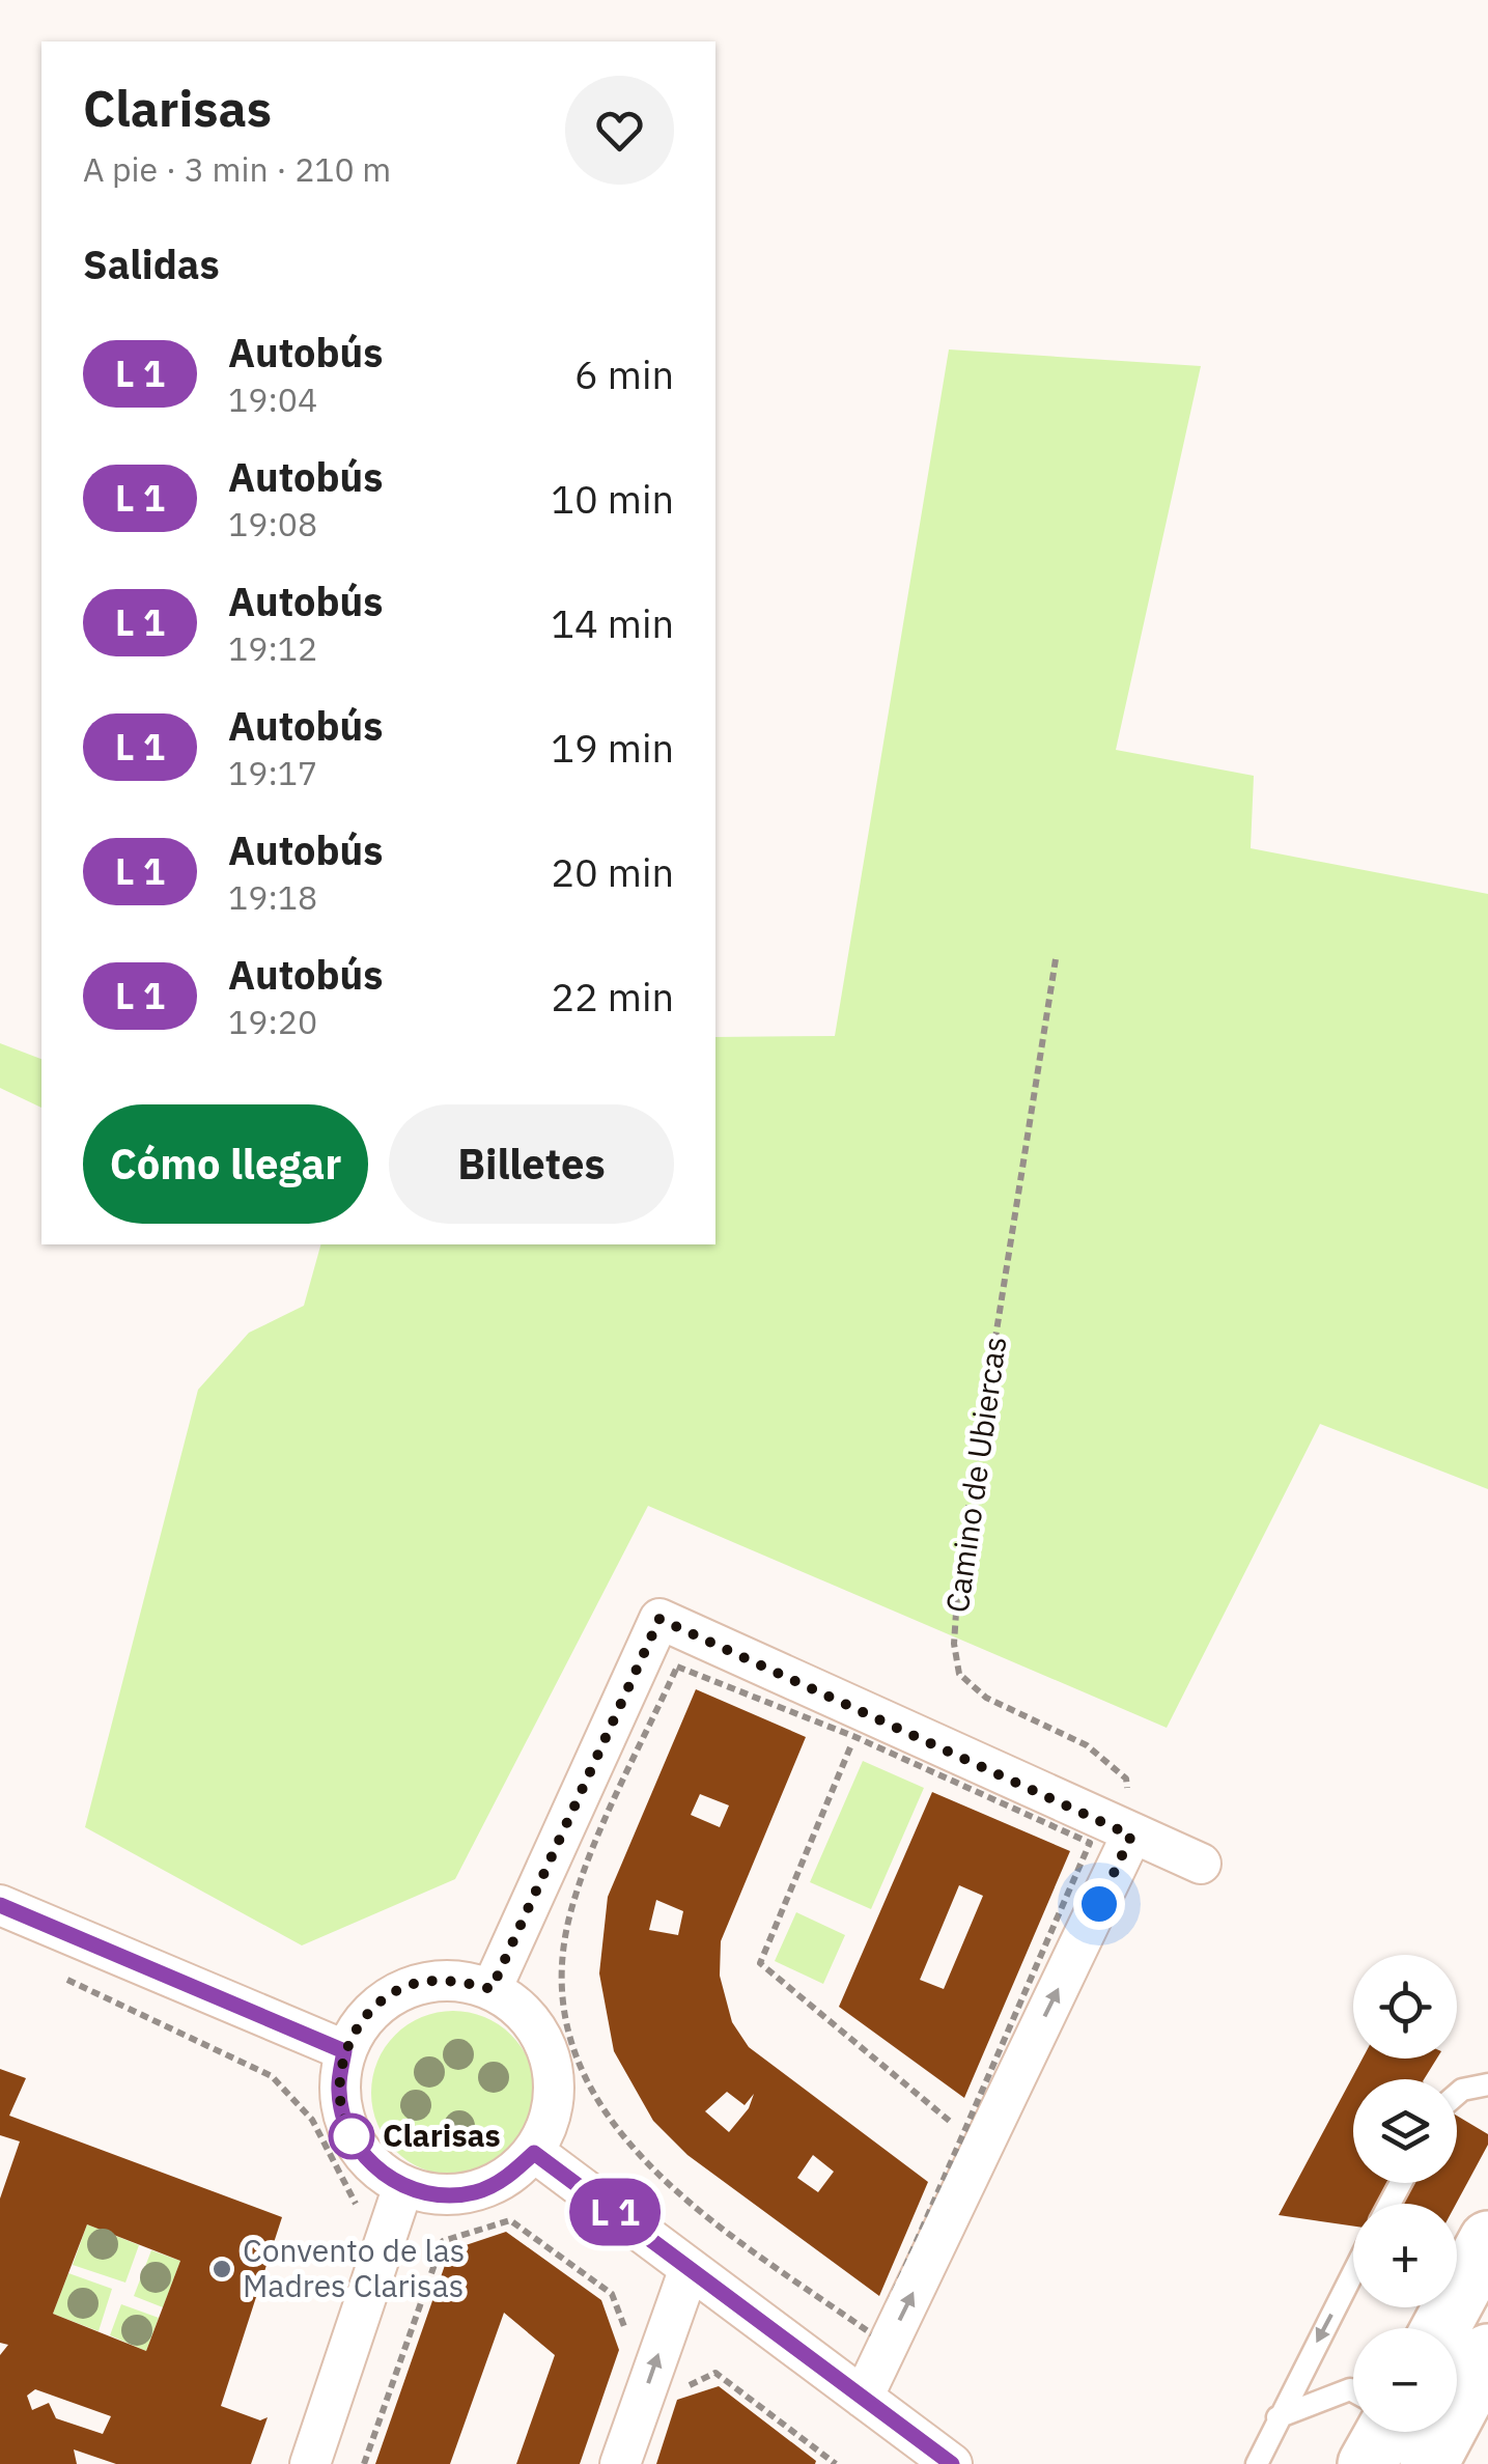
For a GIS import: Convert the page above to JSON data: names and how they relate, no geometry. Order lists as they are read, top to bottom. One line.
{"streets":{"path":["Camino de Ubiercas"]},"places":["Clarisas","Convento de las Madres Clarisas"],"page":{"on_map":"L 1","heading":[["Clarisas","A pie · 3 min · 210 m"],"Salidas"],"list":[{"mark":"L 1","name":"Autobús","note":"19:04","value":"6 min"},{"mark":"L 1","name":"Autobús","note":"19:08","value":"10 min"},{"mark":"L 1","name":"Autobús","note":"19:12","value":"14 min"},{"mark":"L 1","name":"Autobús","note":"19:17","value":"19 min"},{"mark":"L 1","name":"Autobús","note":"19:18","value":"20 min"},{"mark":"L 1","name":"Autobús","note":"19:20","value":"22 min"}],"buttons":["Cómo llegar","Billetes"],"map_buttons":["+","−"]}}
